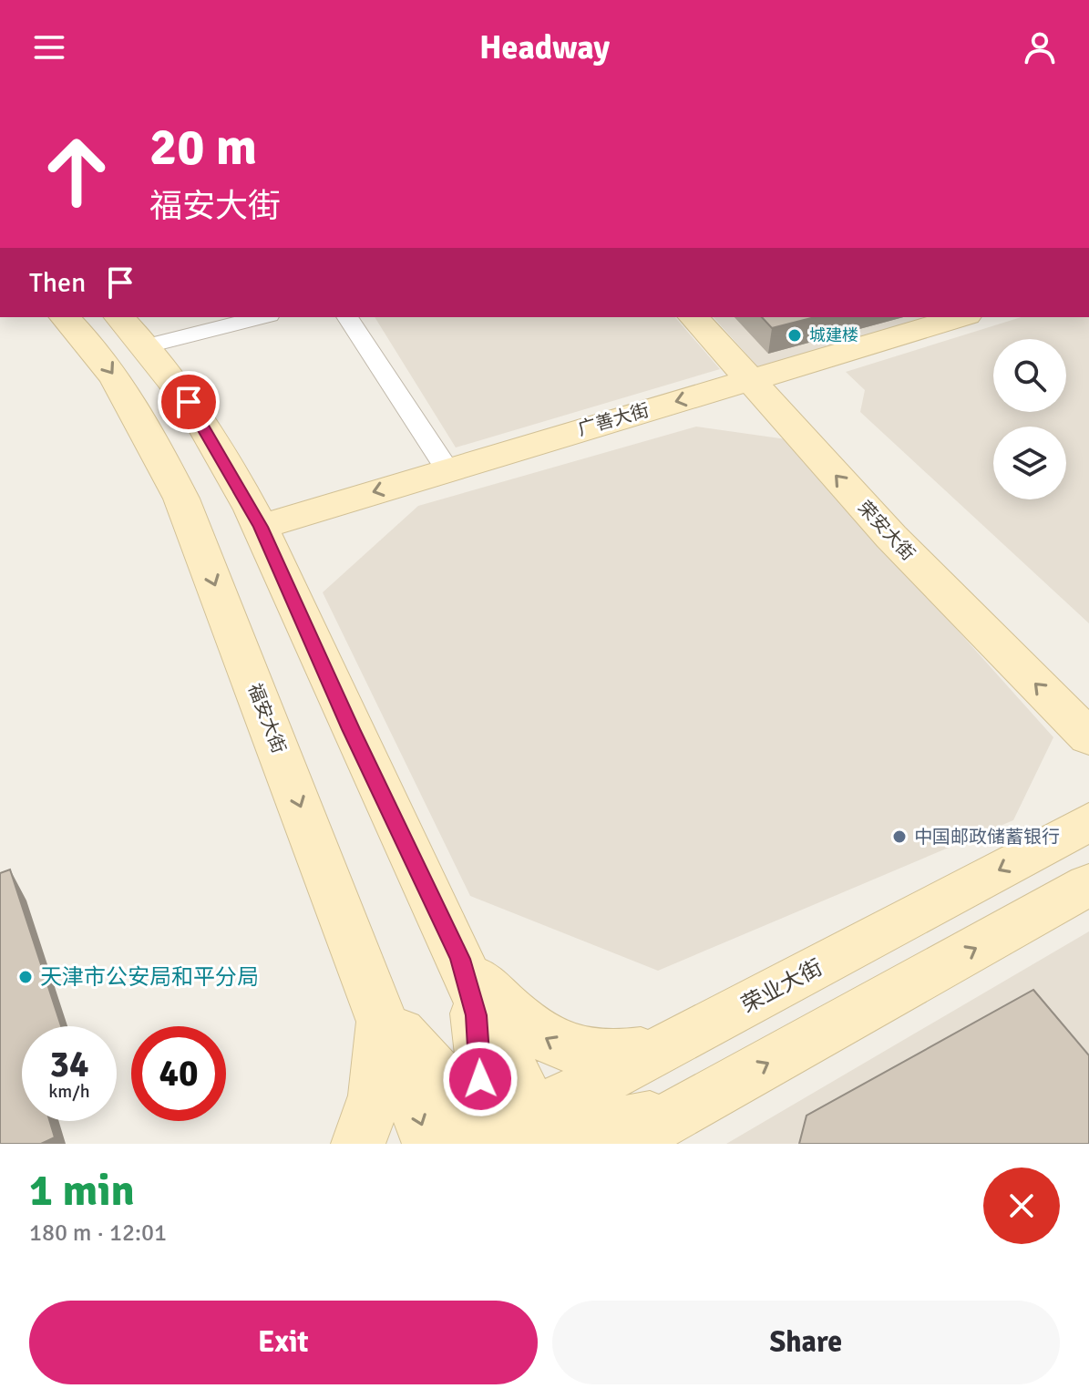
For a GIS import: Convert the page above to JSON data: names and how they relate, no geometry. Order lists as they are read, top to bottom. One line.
{"streets":{"street":["广善大街","荣安大街","福安大街","荣业大街"]},"crossings":[["广善大街","荣安大街"]],"one_way":["广善大街","荣安大街"],"places":["城建楼","中国邮政储蓄银行","天津市公安局和平分局"],"page":{"header":"Headway","turn":["20 m","福安大街"],"then":"Then","speed":"34 km/h","limit":"40","heading":["1 min","180 m · 12:01"],"buttons":["Exit","Share"]}}
